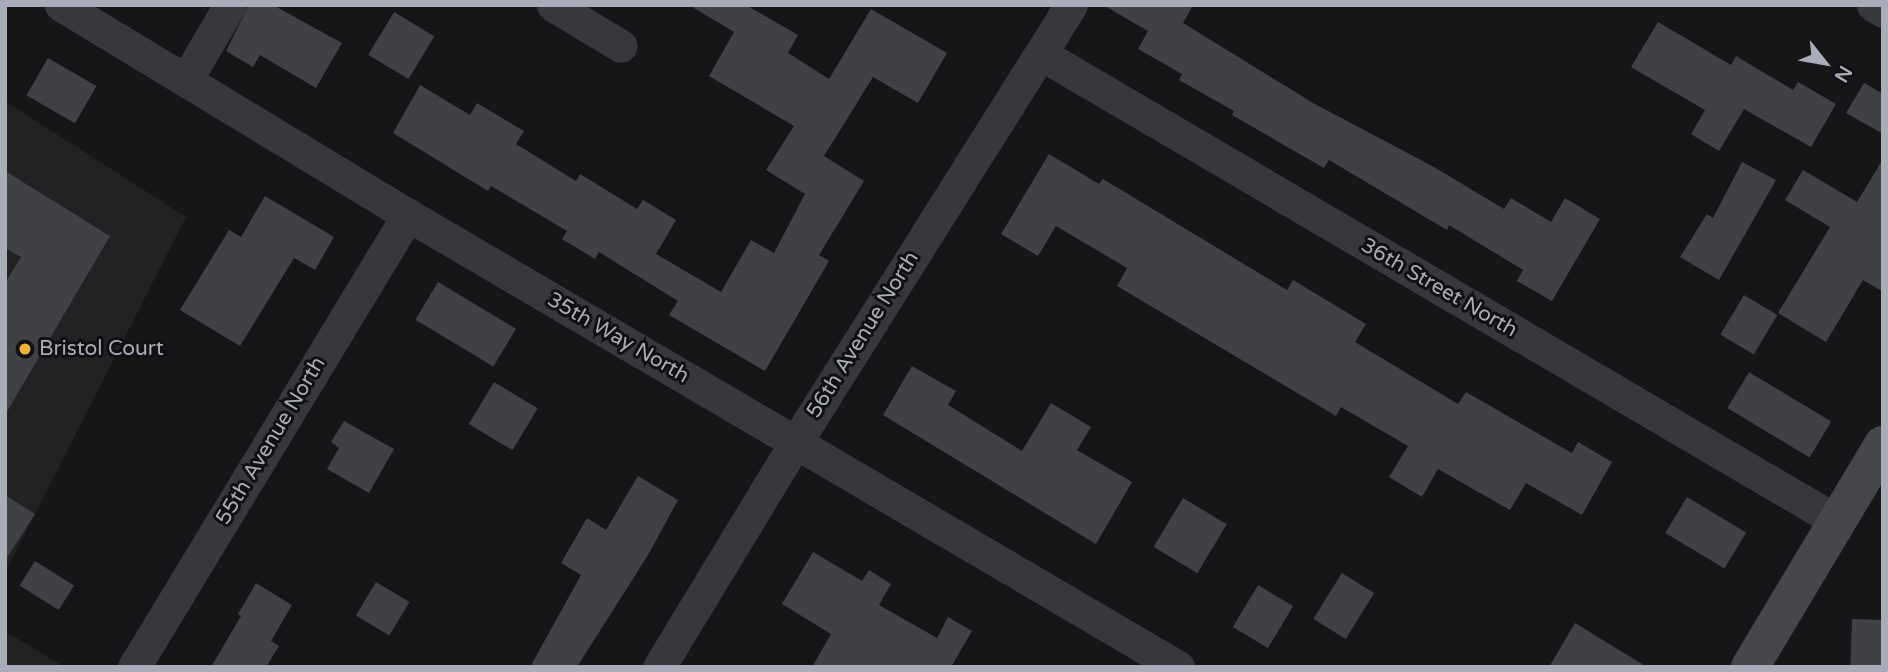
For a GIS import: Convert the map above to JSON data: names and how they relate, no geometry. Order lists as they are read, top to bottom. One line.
{"streets":{"street":["36th Street North","56th Avenue North","35th Way North","55th Avenue North"]},"crossings":[["36th Street North","56th Avenue North"],["56th Avenue North","35th Way North"],["35th Way North","55th Avenue North"]],"places":["Bristol Court"],"north":"bottom right"}
